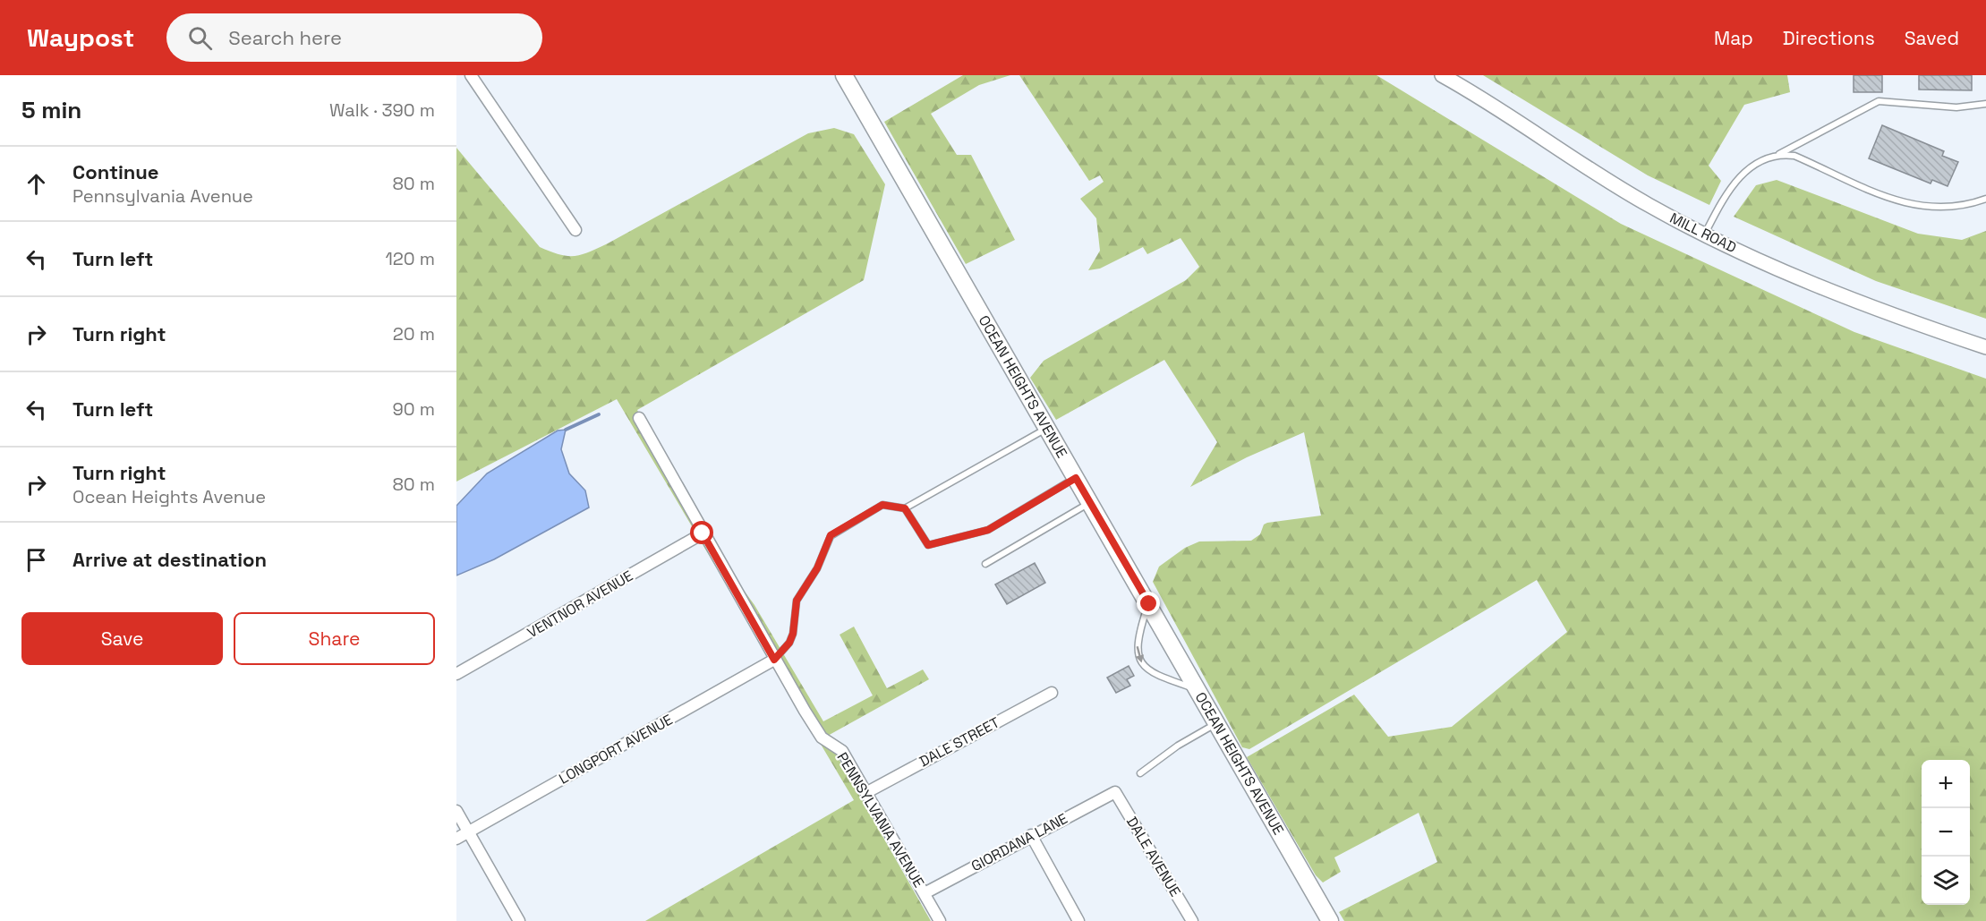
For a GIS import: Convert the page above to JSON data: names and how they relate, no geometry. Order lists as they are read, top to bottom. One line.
{"streets":{"main road":["OCEAN HEIGHTS AVENUE"],"street":["MILL ROAD","VENTNOR AVENUE","DALE STREET","LONGPORT AVENUE","PENNSYLVANIA AVENUE","GIORDANA LANE","DALE AVENUE"]},"crossings":[["VENTNOR AVENUE","PENNSYLVANIA AVENUE"],["DALE STREET","PENNSYLVANIA AVENUE"],["LONGPORT AVENUE","PENNSYLVANIA AVENUE"],["PENNSYLVANIA AVENUE","GIORDANA LANE"],["GIORDANA LANE","DALE AVENUE"]],"page":{"header":"Waypost","search":"Search here","nav":["Map","Directions","Saved"],"heading":["5 min","Walk · 390 m"],"list":[["Continue","Pennsylvania Avenue","80 m"],["Turn left","120 m"],["Turn right","20 m"],["Turn left","90 m"],["Turn right","Ocean Heights Avenue","80 m"],"Arrive at destination"],"buttons":["Save","Share"],"map_buttons":["+","−"]}}
